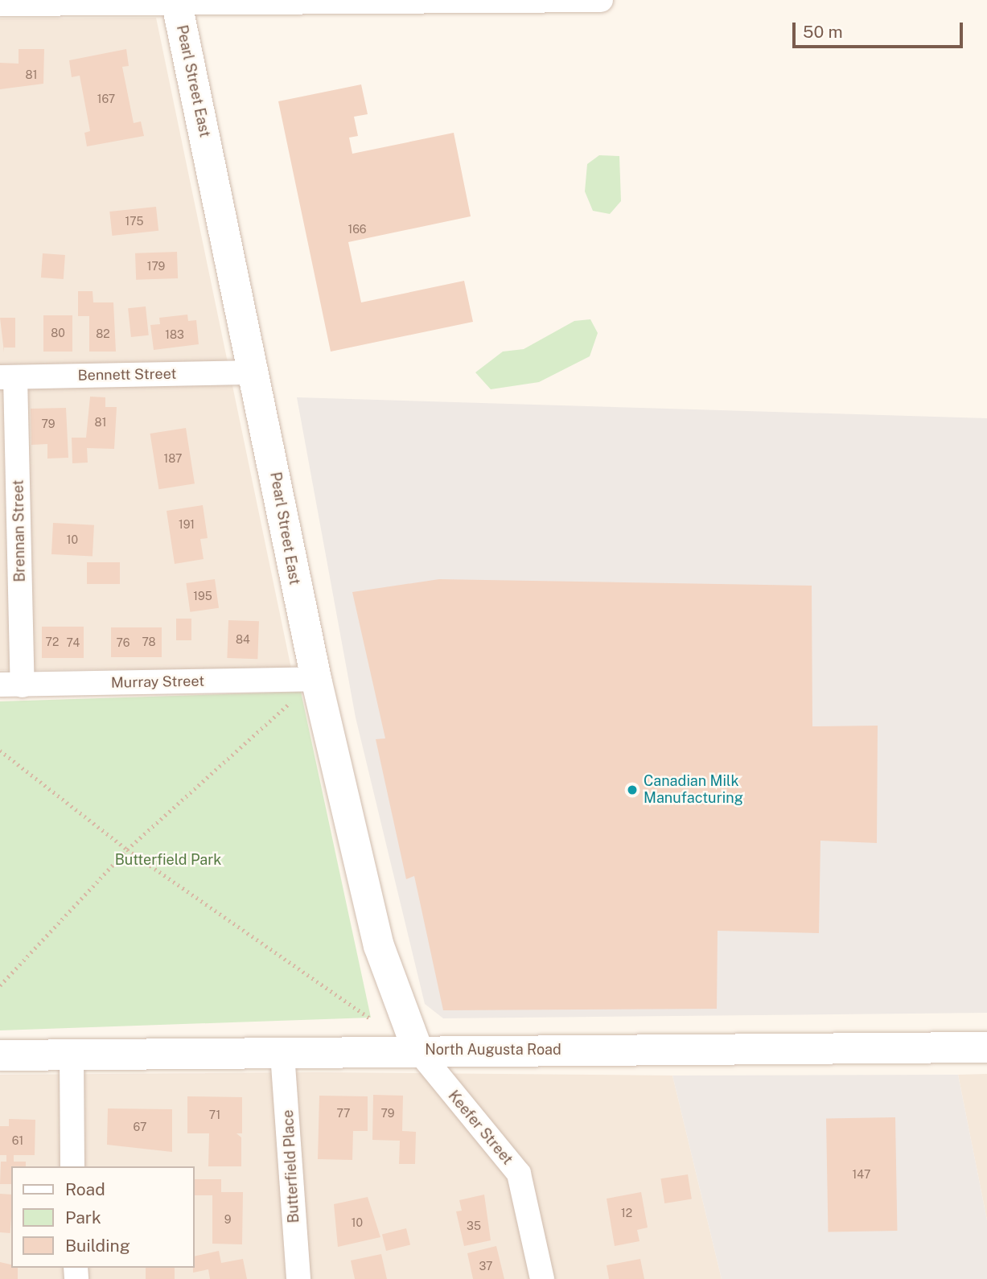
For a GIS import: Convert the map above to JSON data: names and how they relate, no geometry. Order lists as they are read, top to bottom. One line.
{"streets":{"street":["Pearl Street East","Bennett Street","Brennan Street","Murray Street","North Augusta Road","Keefer Street","Butterfield Place"]},"crossings":[["Pearl Street East","Bennett Street"],["Pearl Street East","Murray Street"],["Pearl Street East","North Augusta Road"],["Pearl Street East","Keefer Street"],["Bennett Street","Brennan Street"],["Brennan Street","Murray Street"],["North Augusta Road","Keefer Street"],["North Augusta Road","Butterfield Place"]],"parks":["Butterfield Park"],"places":["Canadian Milk Manufacturing"],"house_numbers":["81","167","175","166","179","80","82","183","81","79","187","191","10","195","84","72","78","74","76","77","79","71","67","61","147","12","9","10","35","37"],"legend":["Road","Park","Building"],"scale_bar":"50 m"}
